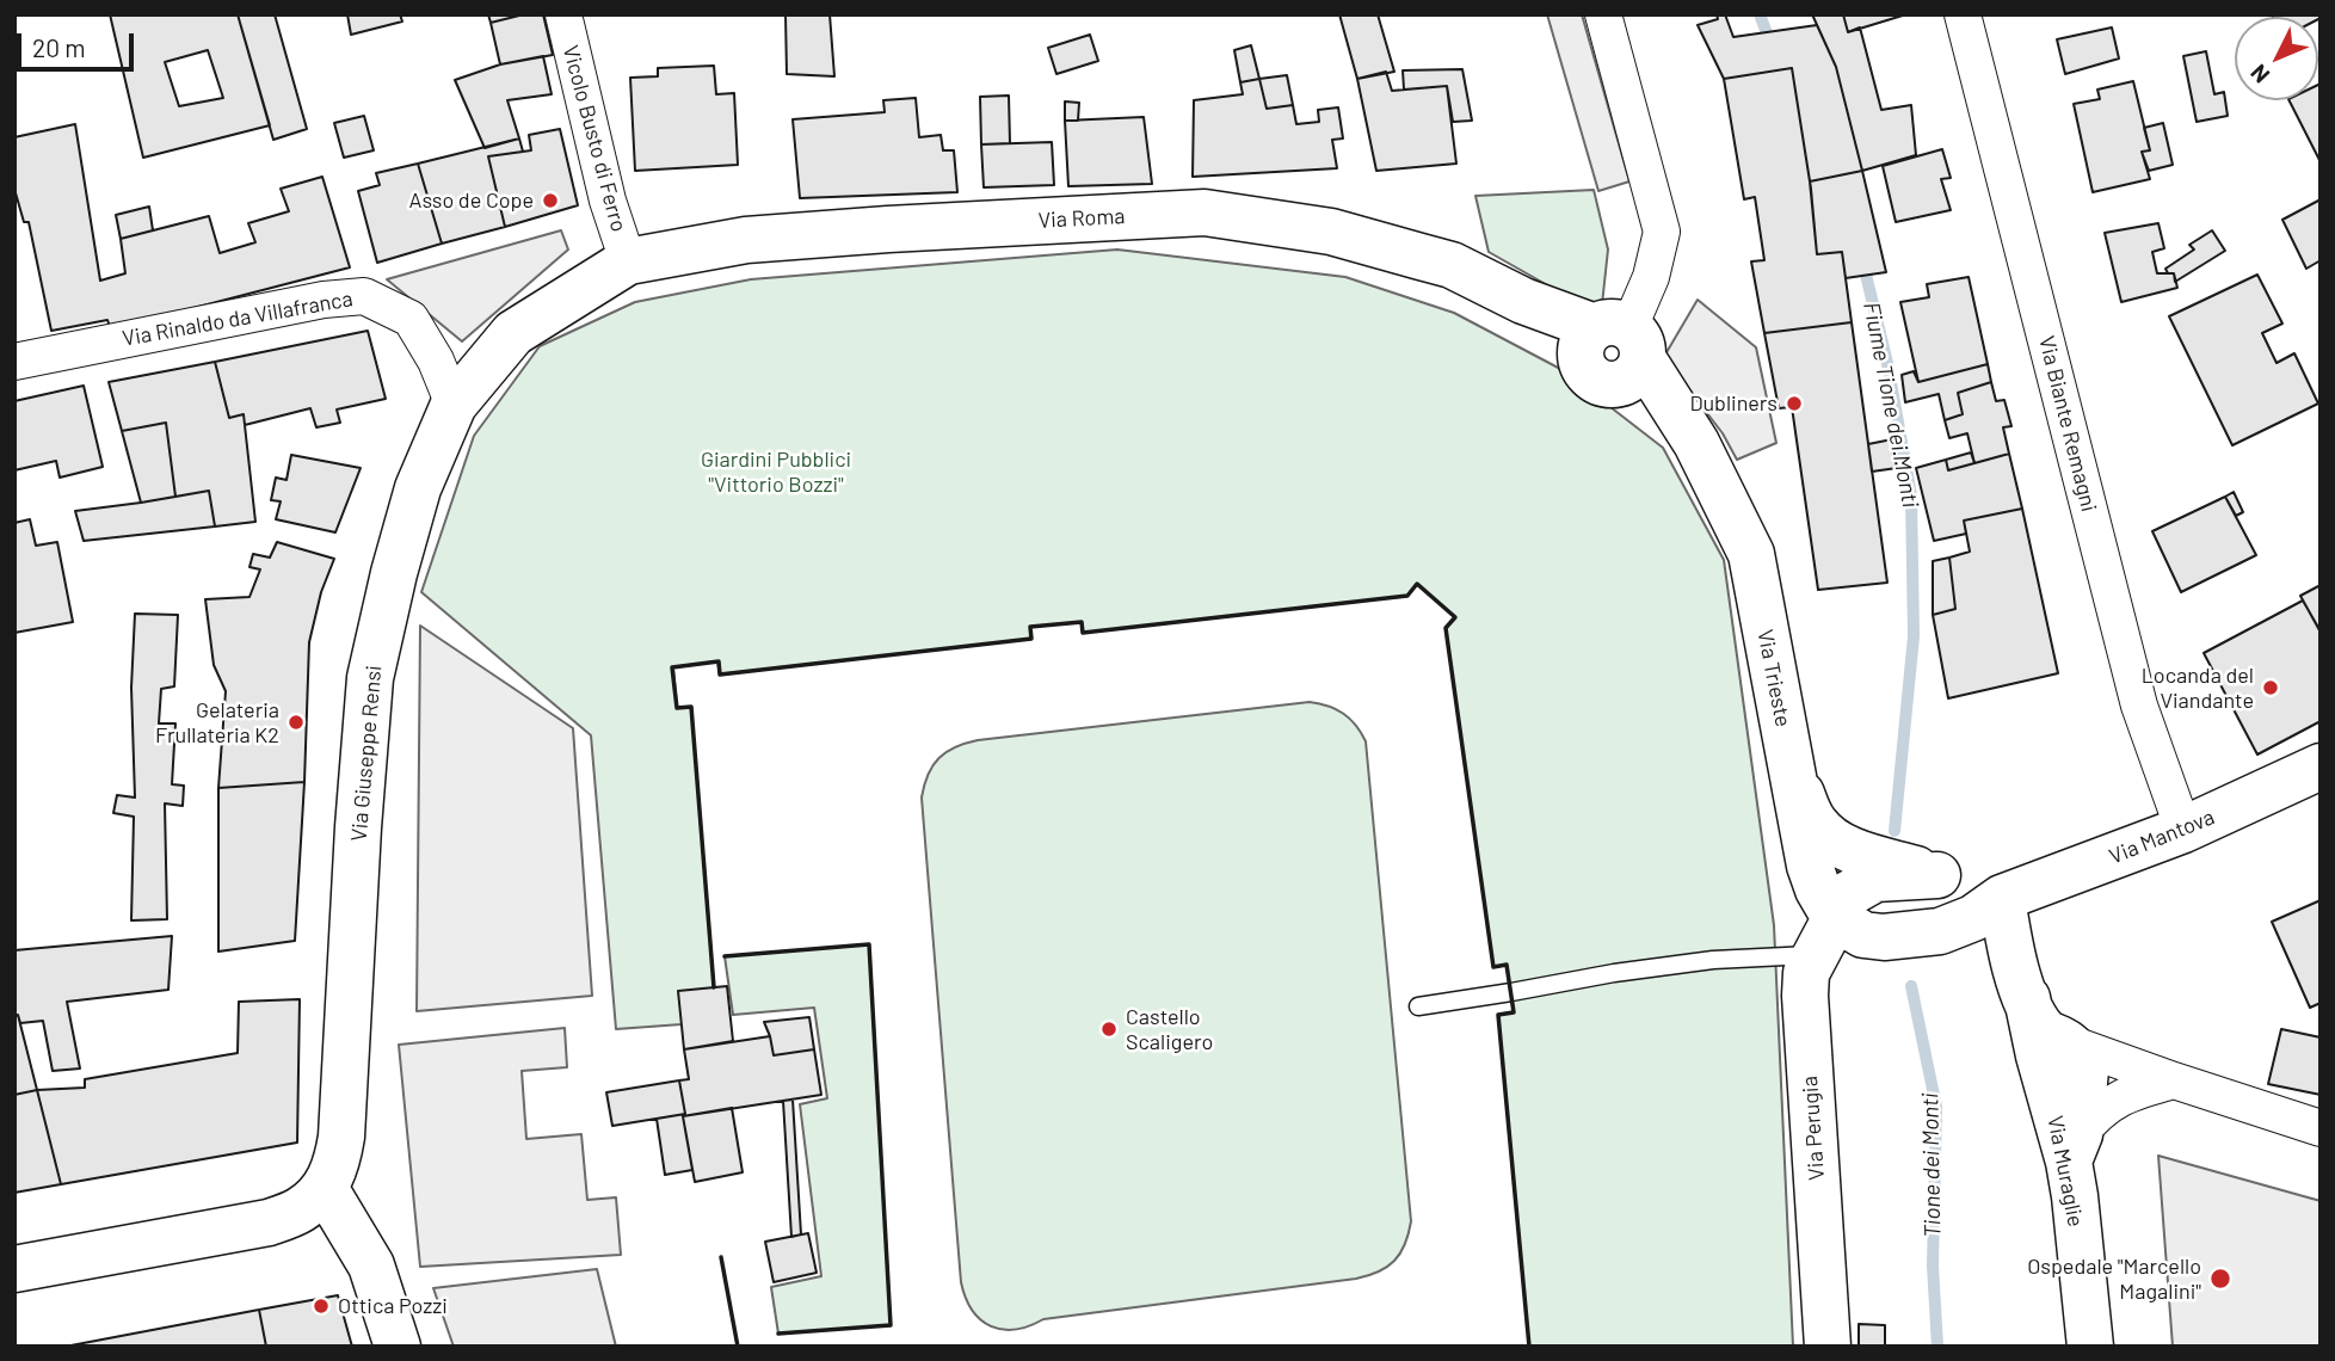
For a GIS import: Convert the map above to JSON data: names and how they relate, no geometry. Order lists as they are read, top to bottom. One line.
{"streets":{"street":["Vicolo Busto di Ferro","Via Roma","Via Rinaldo da Villafranca","Via Biante Remagni","Via Trieste","Via Giuseppe Rensi","Via Mantova","Via Perugia","Via Muraglie"]},"crossings":[["Vicolo Busto di Ferro","Via Roma"],["Vicolo Busto di Ferro","Via Giuseppe Rensi"],["Via Roma","Via Trieste"],["Via Roma","Via Giuseppe Rensi"],["Via Rinaldo da Villafranca","Via Giuseppe Rensi"],["Via Biante Remagni","Via Mantova"],["Via Trieste","Via Mantova"],["Via Trieste","Via Perugia"],["Via Mantova","Via Perugia"]],"water":["Fiume Tione dei Monti","Tione dei Monti"],"parks":["Giardini Pubblici \"Vittorio Bozzi\""],"places":["Asso de Cope","Dubliners","Locanda del Viandante","Gelateria Frullateria K2","Castello Scaligero","Ospedale \"Marcello Magalini\"","Ottica Pozzi"],"scale_bar":"20 m","north":"bottom left"}
